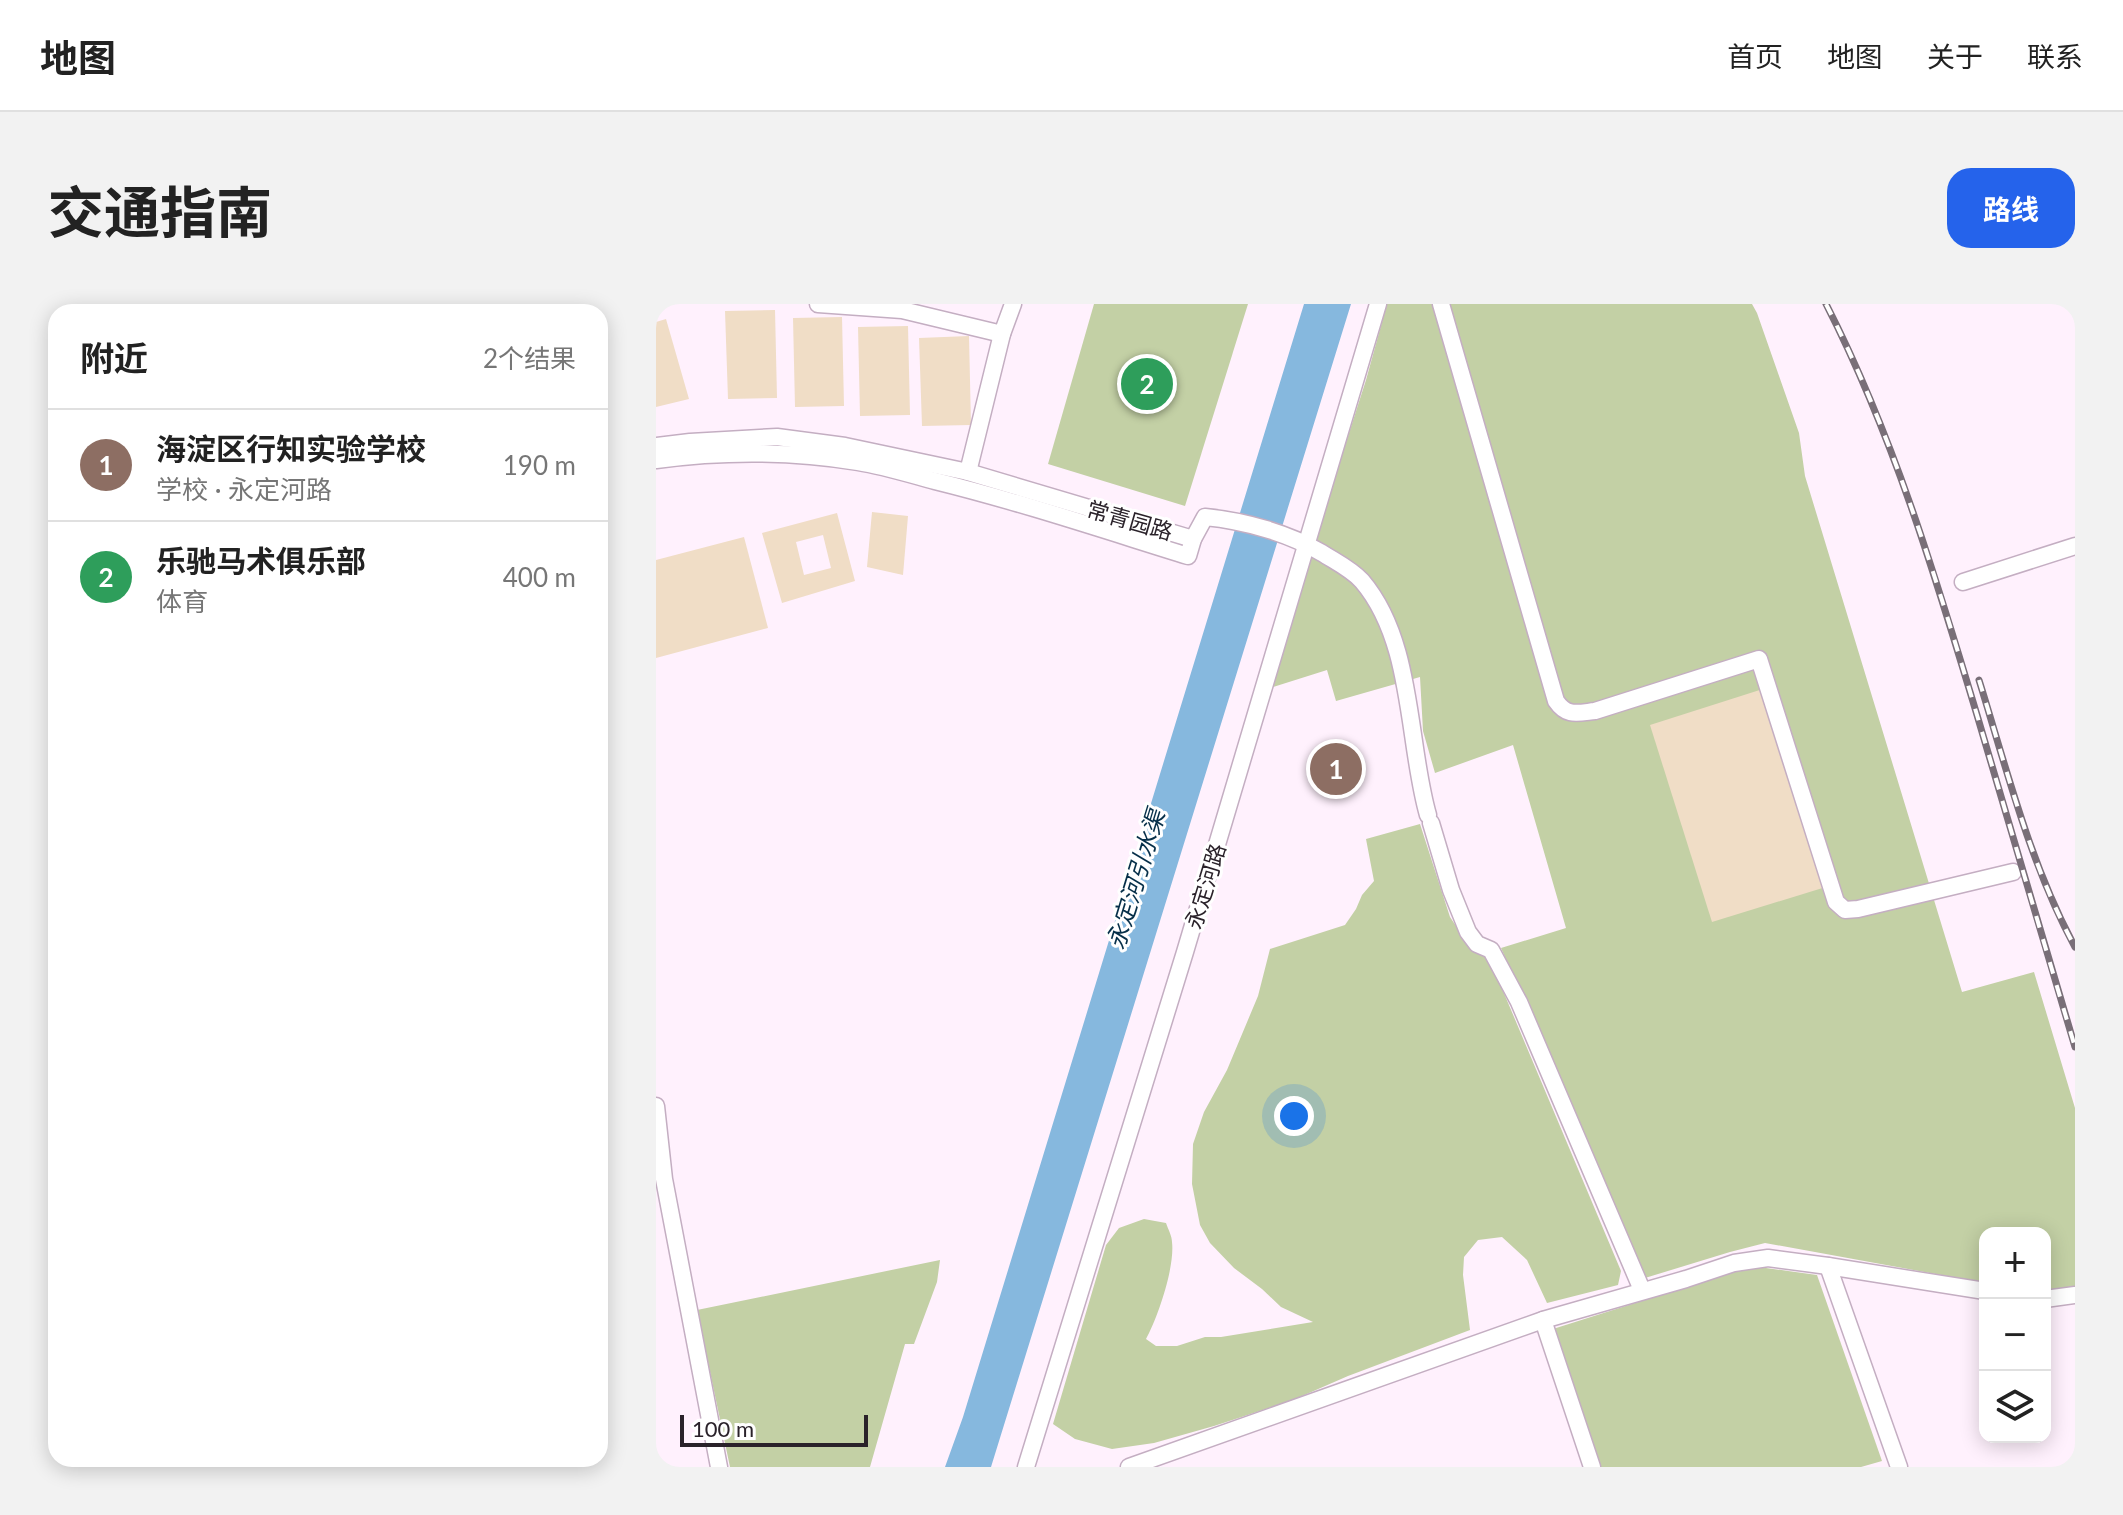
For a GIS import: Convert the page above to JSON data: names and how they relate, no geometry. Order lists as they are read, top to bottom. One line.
{"streets":{"street":["常青园路","永定河路"]},"water":["永定河引水渠"],"scale_bar":"100 m","page":{"header":"地图","nav":["首页","地图","关于","联系"],"title":"交通指南","buttons":"路线","heading":["附近","2个结果"],"pins":["2","1"],"list":[{"mark":"1","name":"海淀区行知实验学校","note":"学校 · 永定河路","value":"190 m"},{"mark":"2","name":"乐驰马术俱乐部","note":"体育","value":"400 m"}],"map_buttons":["+","−"],"scale":"100 m"}}
